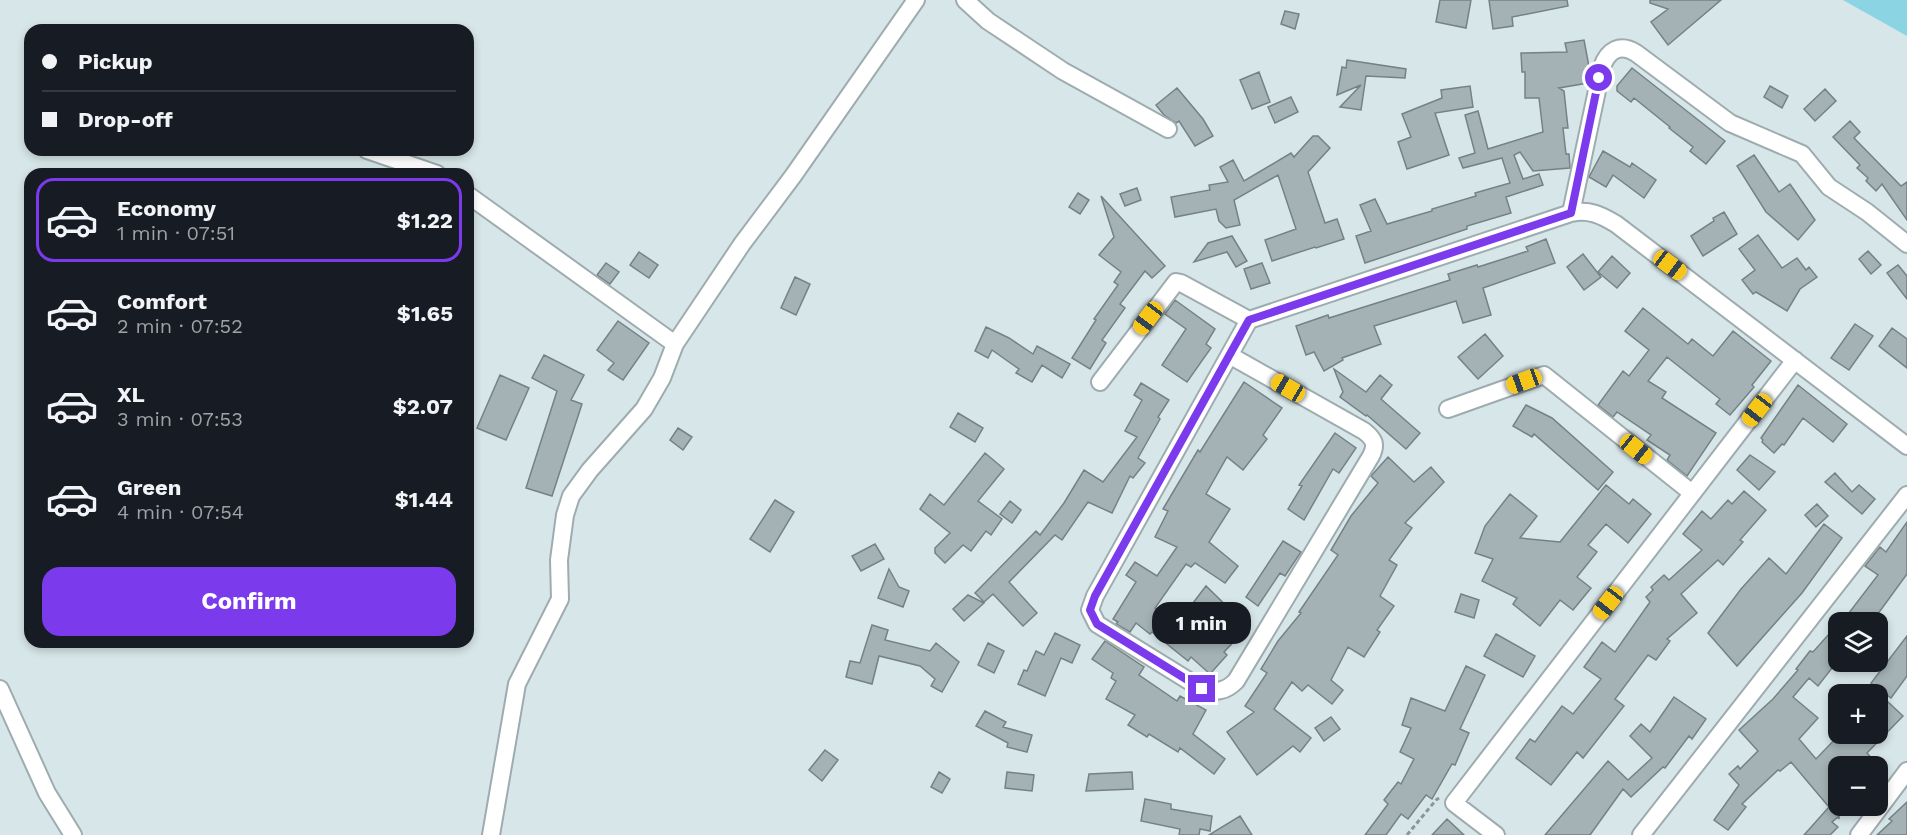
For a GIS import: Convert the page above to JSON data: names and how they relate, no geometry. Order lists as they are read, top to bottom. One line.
{"page":{"banner":["Pickup","Drop-off"],"list":[{"name":"Economy","note":"1 min · 07:51","value":"$1.22"},{"name":"Comfort","note":"2 min · 07:52","value":"$1.65"},{"name":"XL","note":"3 min · 07:53","value":"$2.07"},{"name":"Green","note":"4 min · 07:54","value":"$1.44"}],"buttons":"Confirm","bubble":"1 min","map_buttons":["+","−"]}}
